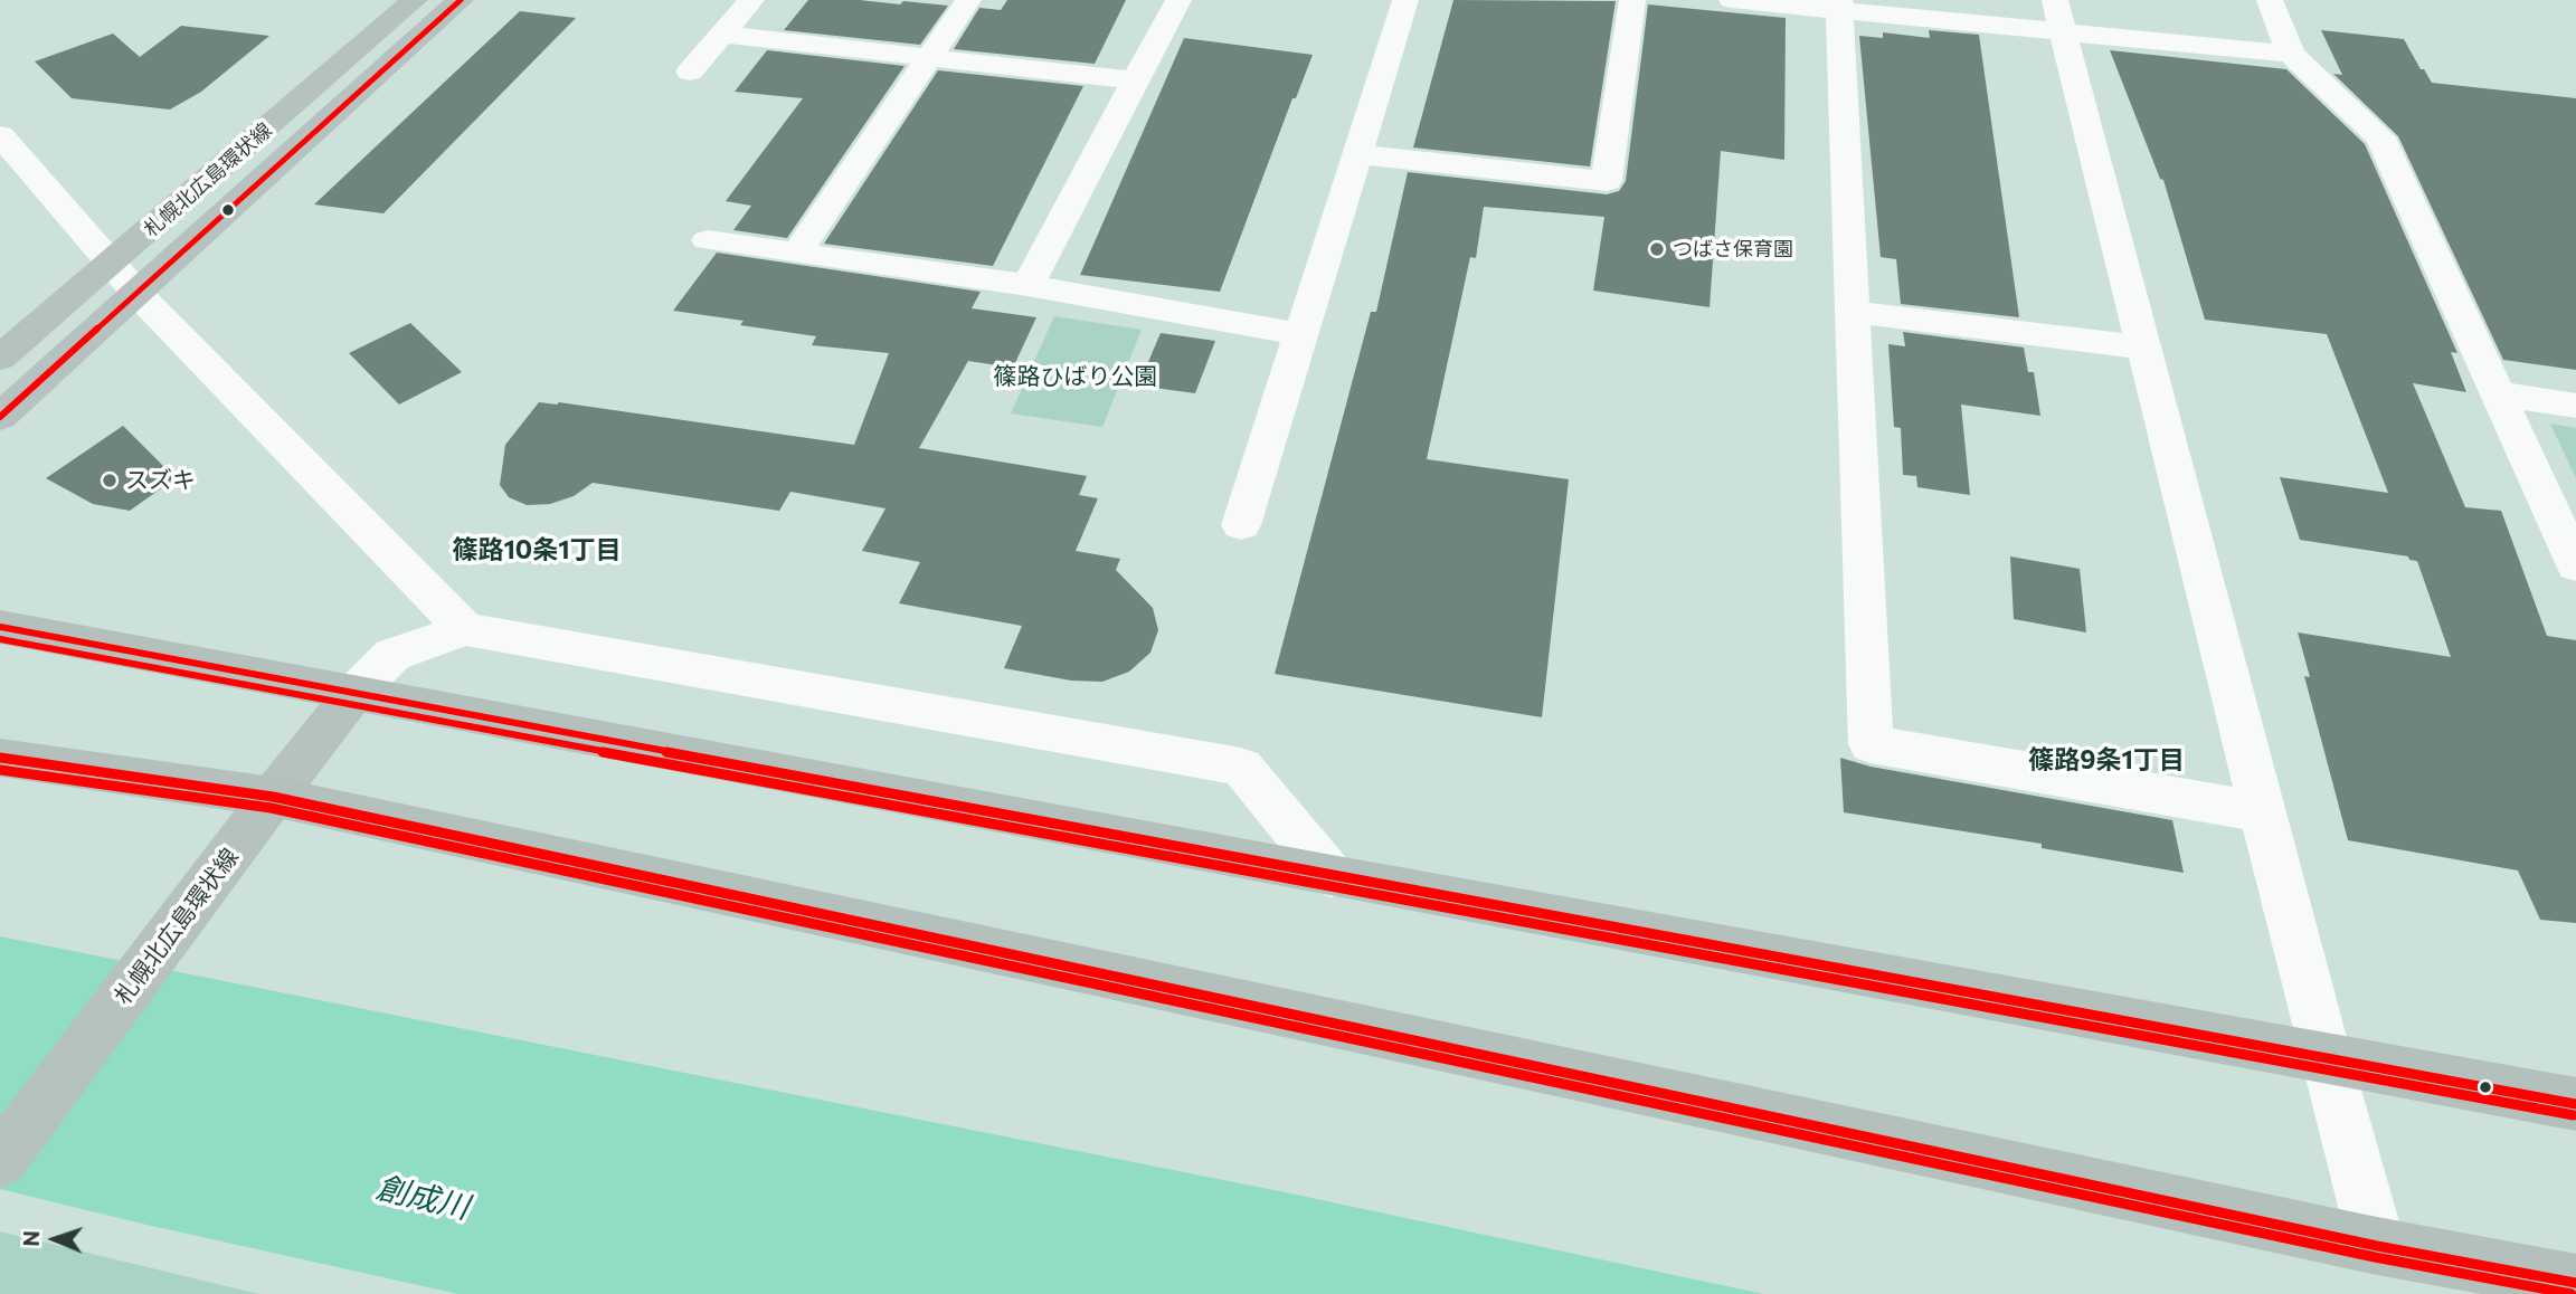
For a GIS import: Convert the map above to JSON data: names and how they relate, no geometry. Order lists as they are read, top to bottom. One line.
{"streets":{"main road":["札幌北広島環状線"]},"districts":["篠路10条1丁目","篠路9条1丁目"],"water":["創成川"],"parks":["篠路ひばり公園"],"places":["つばさ保育園","スズキ"],"north":"left"}
